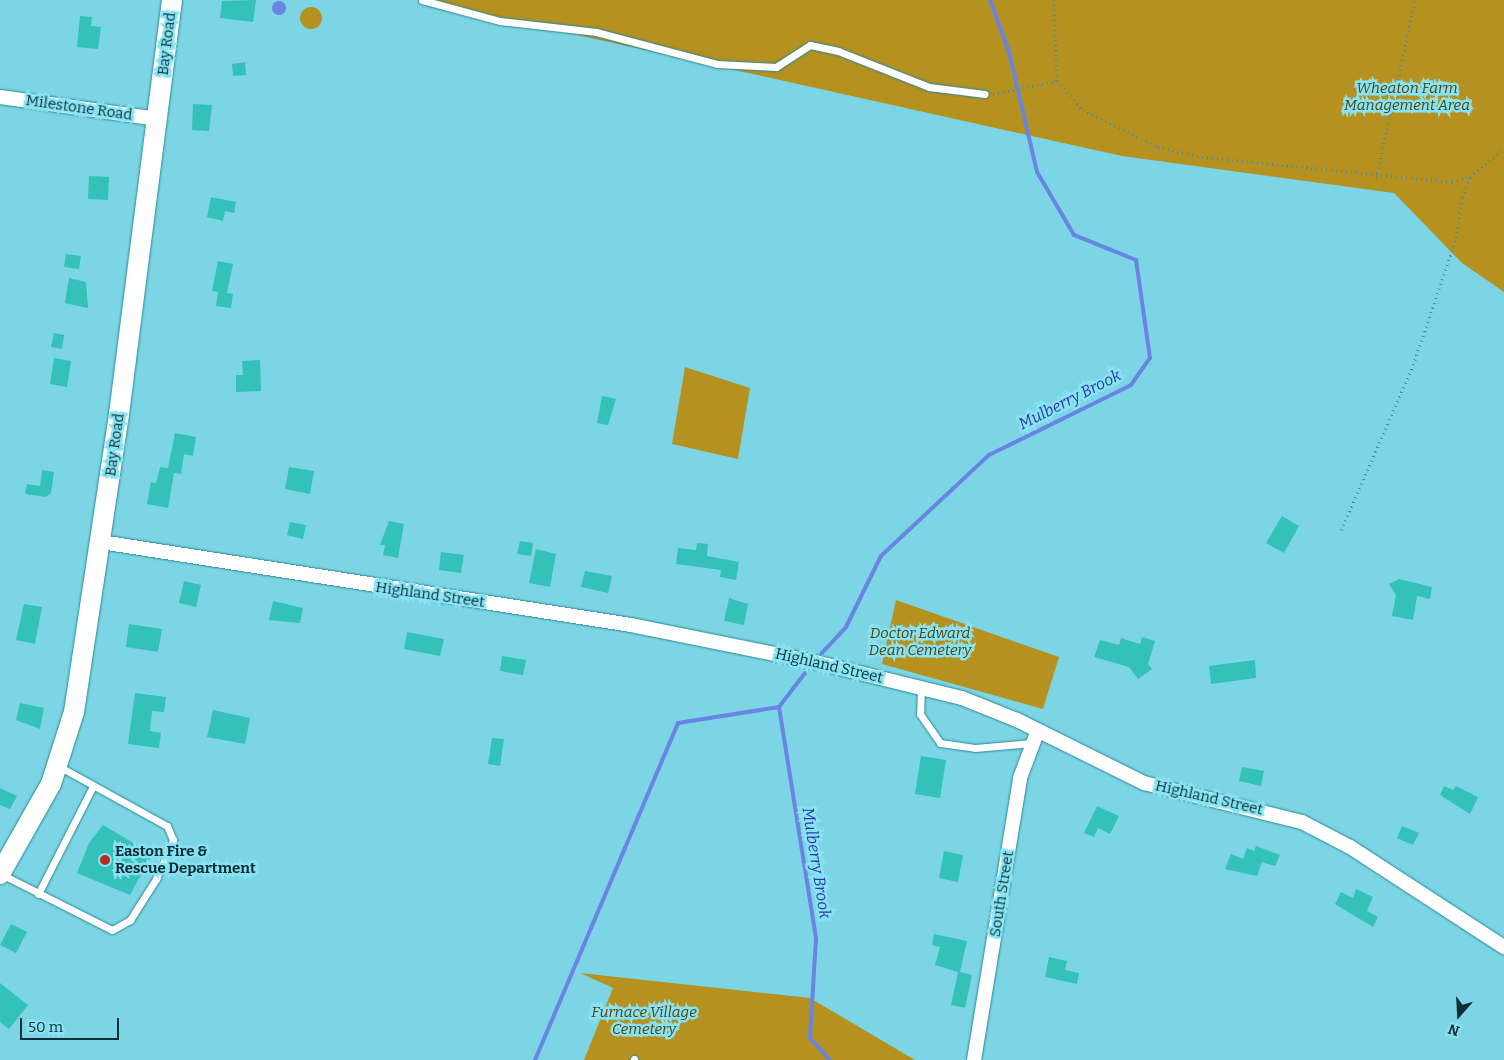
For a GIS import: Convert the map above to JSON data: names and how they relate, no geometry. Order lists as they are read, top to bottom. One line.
{"streets":{"main road":["Bay Road"],"street":["Milestone Road","Highland Street","South Street"]},"crossings":[["Bay Road","Milestone Road"],["Bay Road","Highland Street"],["Highland Street","South Street"]],"water":["Mulberry Brook"],"parks":["Wheaton Farm Management Area","Doctor Edward Dean Cemetery","Furnace Village Cemetery"],"places":["Easton Fire & Rescue Department"],"scale_bar":"50 m","north":"bottom"}
